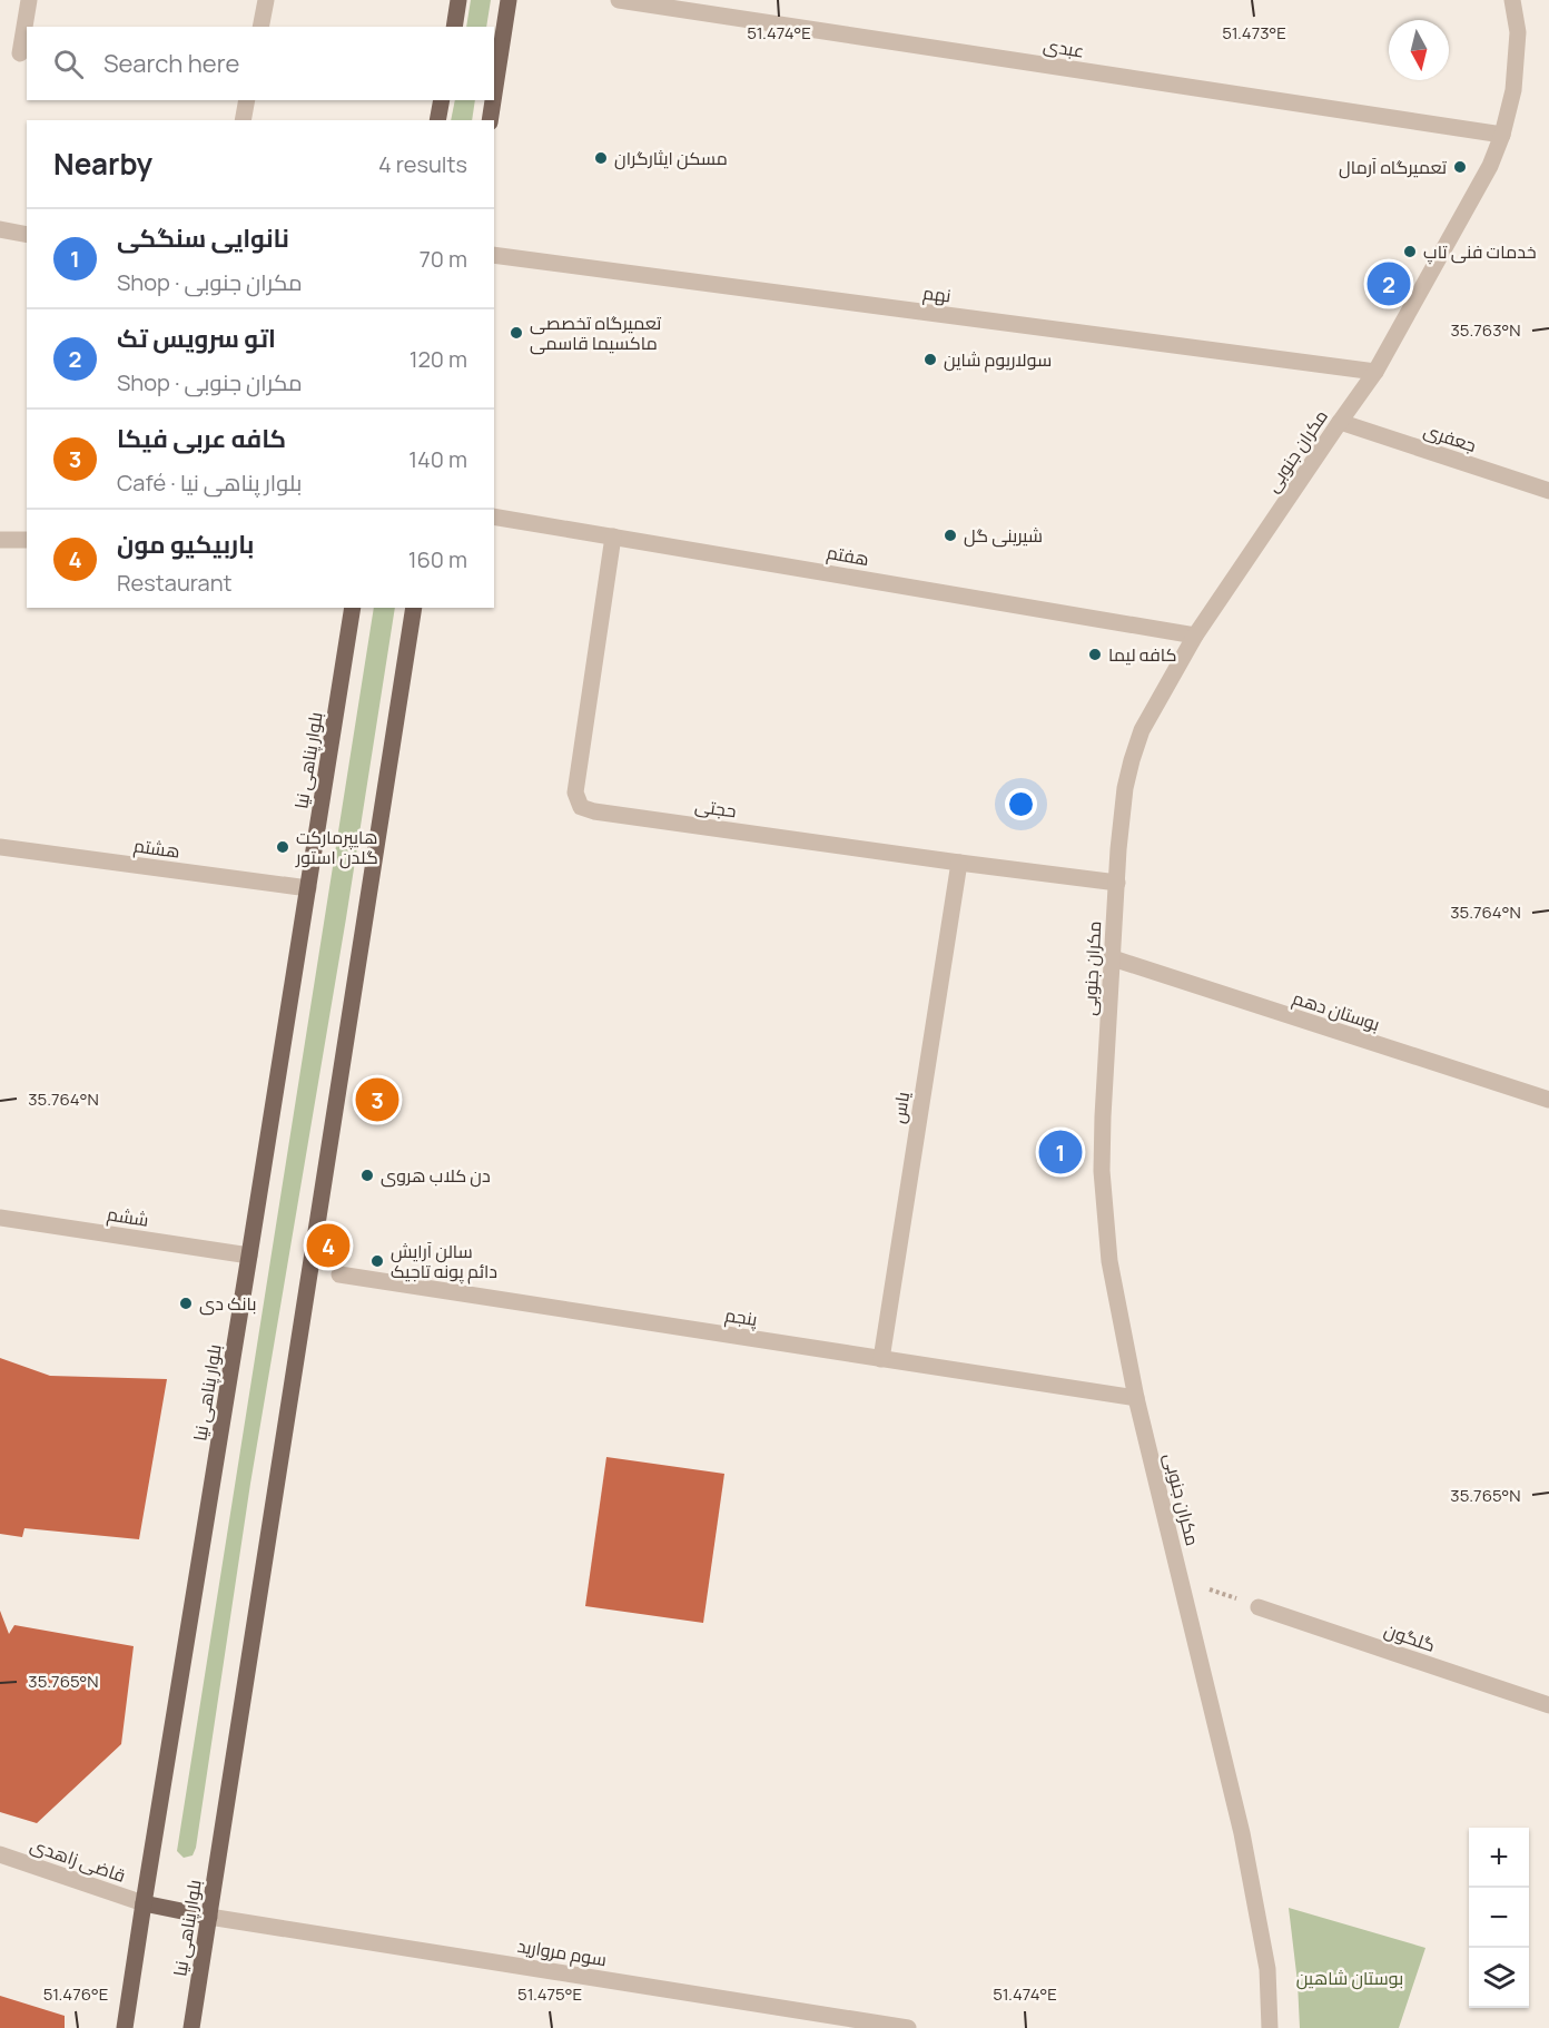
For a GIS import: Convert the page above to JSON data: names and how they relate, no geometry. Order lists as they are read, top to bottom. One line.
{"streets":{"main road":["بلوار پناهی نیا"],"street":["عبدی","نهم","جعفری","مکران جنوبی","هفتم","حجتی","هشتم","بوستان دهم","یاس","ششم","پنجم","گلگون","قاضی زاهدی","سوم مروارید"]},"crossings":[["عبدی","مکران جنوبی"],["نهم","مکران جنوبی"],["جعفری","مکران جنوبی"],["مکران جنوبی","هفتم"],["مکران جنوبی","حجتی"],["مکران جنوبی","بوستان دهم"],["مکران جنوبی","پنجم"],["هفتم","حجتی"],["بلوار پناهی نیا","هشتم"],["بلوار پناهی نیا","ششم"],["بلوار پناهی نیا","قاضی زاهدی"],["بلوار پناهی نیا","سوم مروارید"],["حجتی","یاس"],["یاس","پنجم"]],"parks":["بوستان شاهین"],"places":["مسکن ایثارگران","تعمیرگاه آرمال","خدمات فنی تاپ","تعمیرگاه تخصصی ماکسیما قاسمی","سولاریوم شاین","شیرینی گل","کافه لیما","هایپرمارکت گلدن استور","دن کلاب هروی","سالن آرایش دائم پونه تاجیک","بانک دی"],"north":"bottom","page":{"search":"Search here","heading":["Nearby","4 results"],"list":[{"mark":"1","name":"نانوایی سنگکی","note":"Shop · مکران جنوبی","value":"70 m"},{"mark":"2","name":"اتو سرویس تک","note":"Shop · مکران جنوبی","value":"120 m"},{"mark":"3","name":"کافه عربی فیکا","note":"Café · بلوار پناهی نیا","value":"140 m"},{"mark":"4","name":"باربیکیو مون","note":"Restaurant","value":"160 m"}],"pins":["2","3","1","4"],"map_buttons":["+","−"]},"coordinates":["51.474°E","51.473°E","35.763°N","35.764°N","35.765°N","51.476°E","51.475°E"]}
